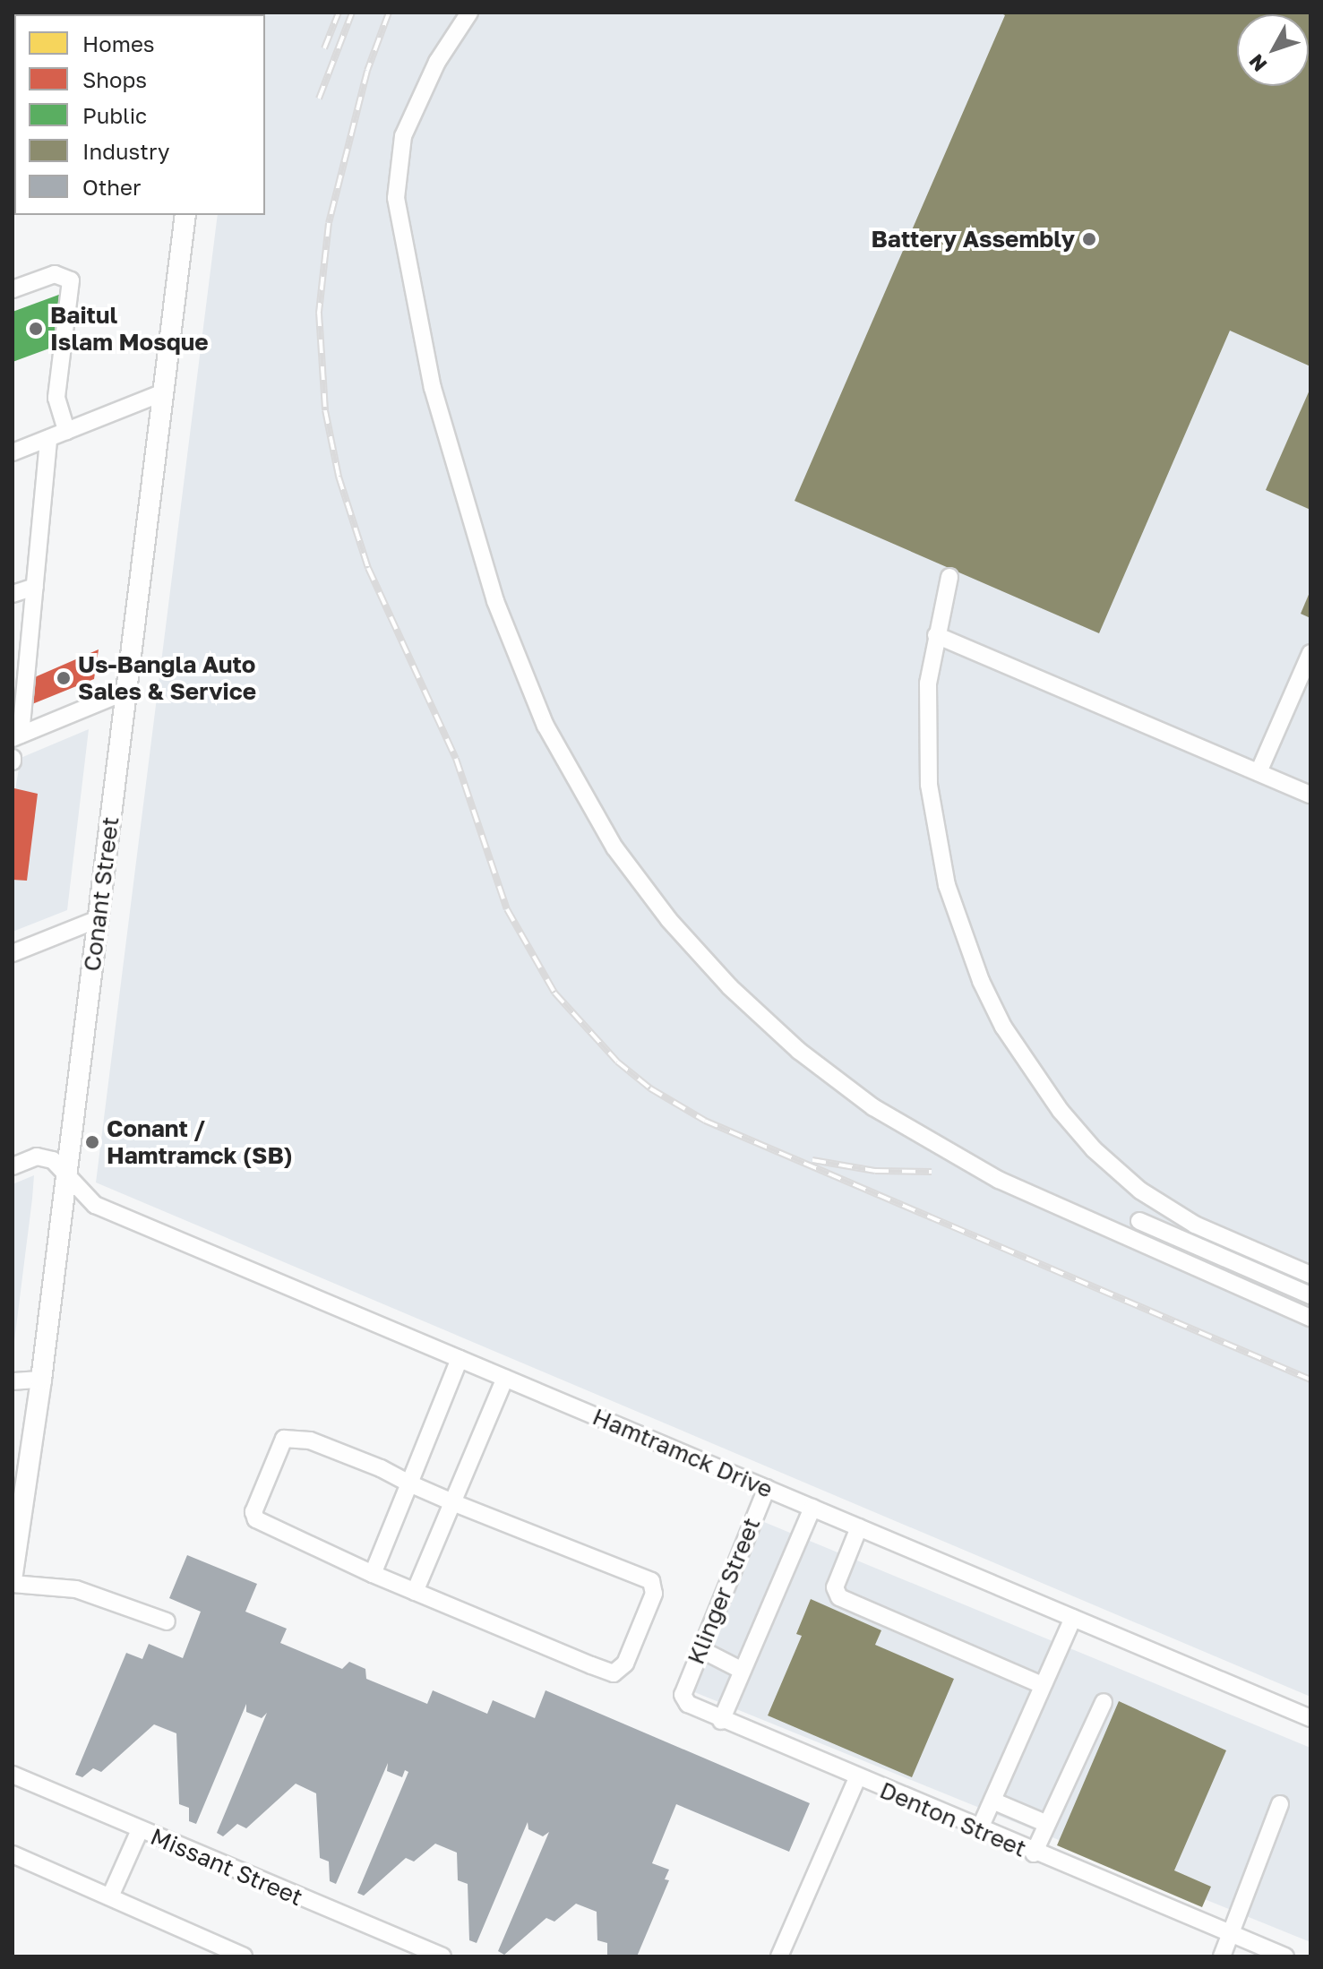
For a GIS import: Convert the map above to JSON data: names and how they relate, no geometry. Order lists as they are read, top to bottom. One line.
{"streets":{"main road":["Conant Street"],"street":["Hamtramck Drive","Klinger Street","Denton Street","Missant Street"]},"crossings":[["Conant Street","Hamtramck Drive"],["Hamtramck Drive","Klinger Street"],["Klinger Street","Denton Street"]],"places":["Battery Assembly","Baitul Islam Mosque","Us-Bangla Auto Sales & Service","Conant / Hamtramck (SB)"],"legend":["Homes","Shops","Public","Industry","Other"],"north":"bottom left"}
